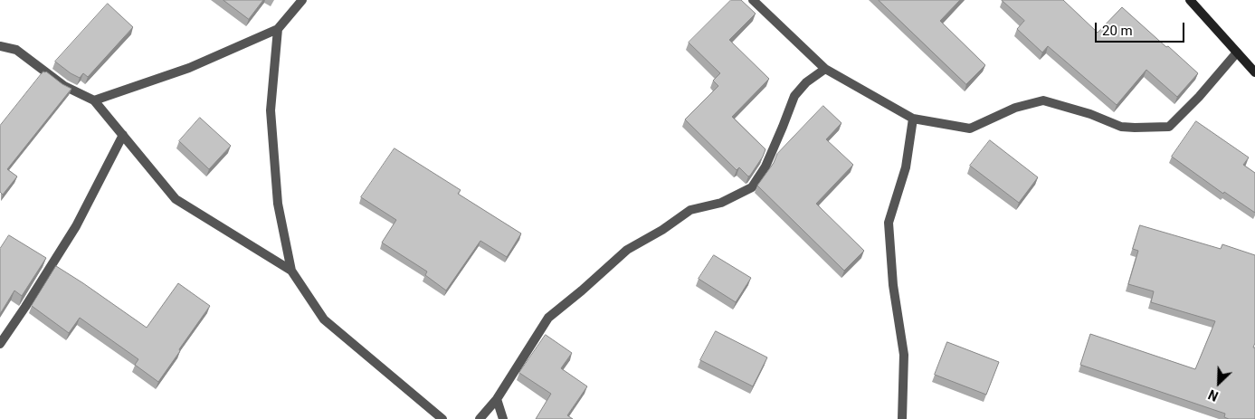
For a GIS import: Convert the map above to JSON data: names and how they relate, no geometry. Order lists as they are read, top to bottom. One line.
{"scale_bar":"20 m","north":"bottom left"}
